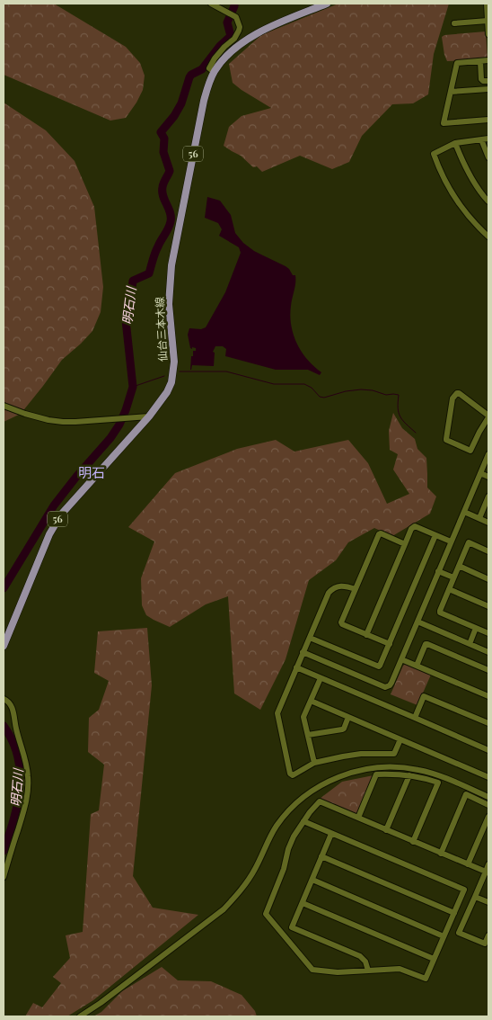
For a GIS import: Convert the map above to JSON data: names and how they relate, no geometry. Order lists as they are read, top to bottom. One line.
{"streets":{"main road":["56","仙台三本木線"]},"districts":["明石"],"water":["明石川"]}
